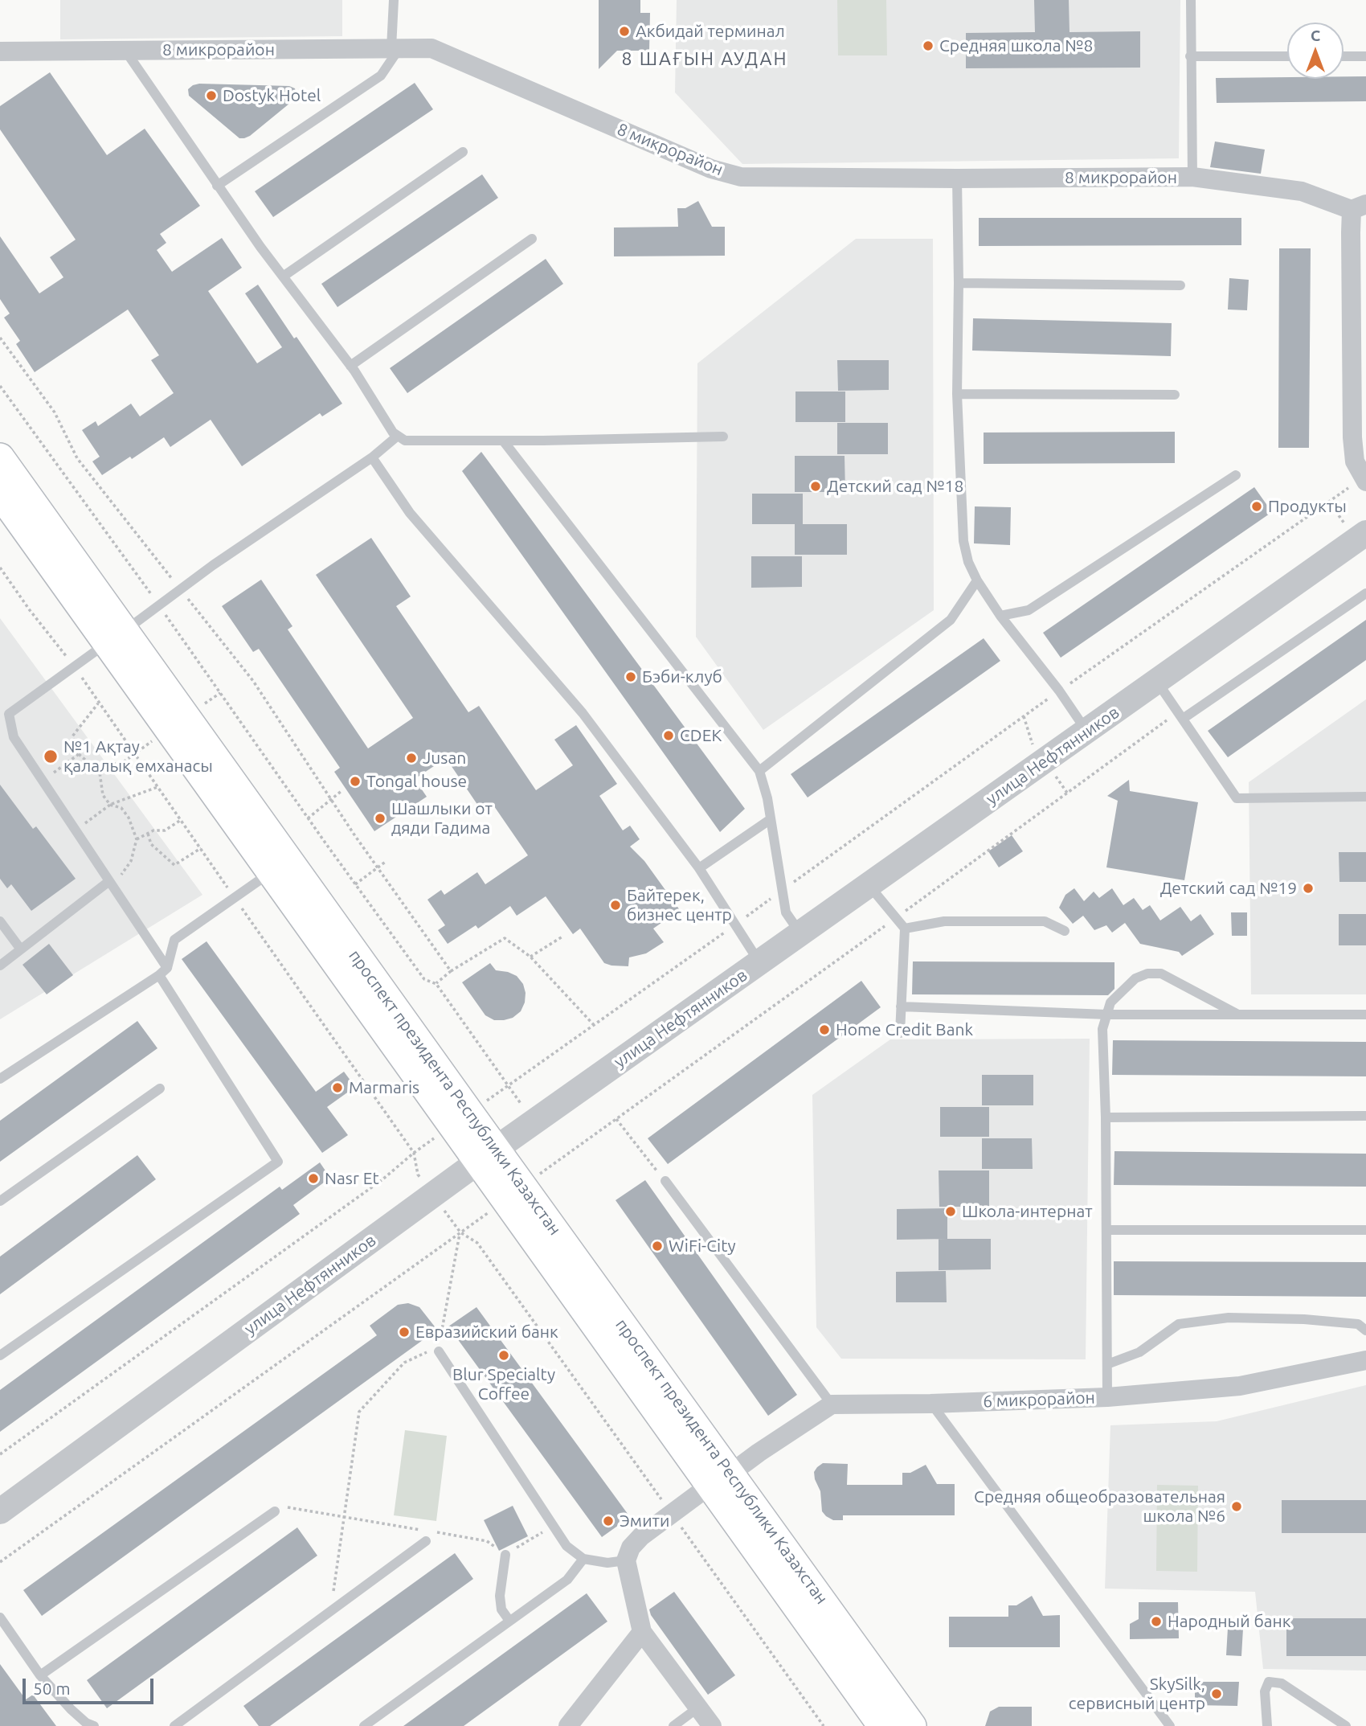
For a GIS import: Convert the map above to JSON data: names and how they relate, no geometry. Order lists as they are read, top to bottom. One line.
{"streets":{"main road":["проспект президента Республики Казахстан"],"street":["8 микрорайон","улица Нефтянников","6 микрорайон"]},"crossings":[["улица Нефтянников","проспект президента Республики Казахстан"]],"districts":["8 ШАҒЫН АУДАН"],"places":["Акбидай терминал","Средняя школа №8","Dostyk Hotel","Детский сад №18","Продукты","Бэби-клуб","CDEK","№1 Ақтау қалалық емханасы","Jusan","Tongal house","Шашлыки от дяди Гадима","Детский сад №19","Байтерек, бизнес центр","Home Credit Bank","Marmaris","Nasr Et","Школа-интернат","WiFi-City","Евразийский банк","Blur Specialty Coffee","Средняя общеобразовательная школа №6","Эмити","Народный банк","SkySilk, сервисный центр"],"scale_bar":"50 m","north":"top"}
